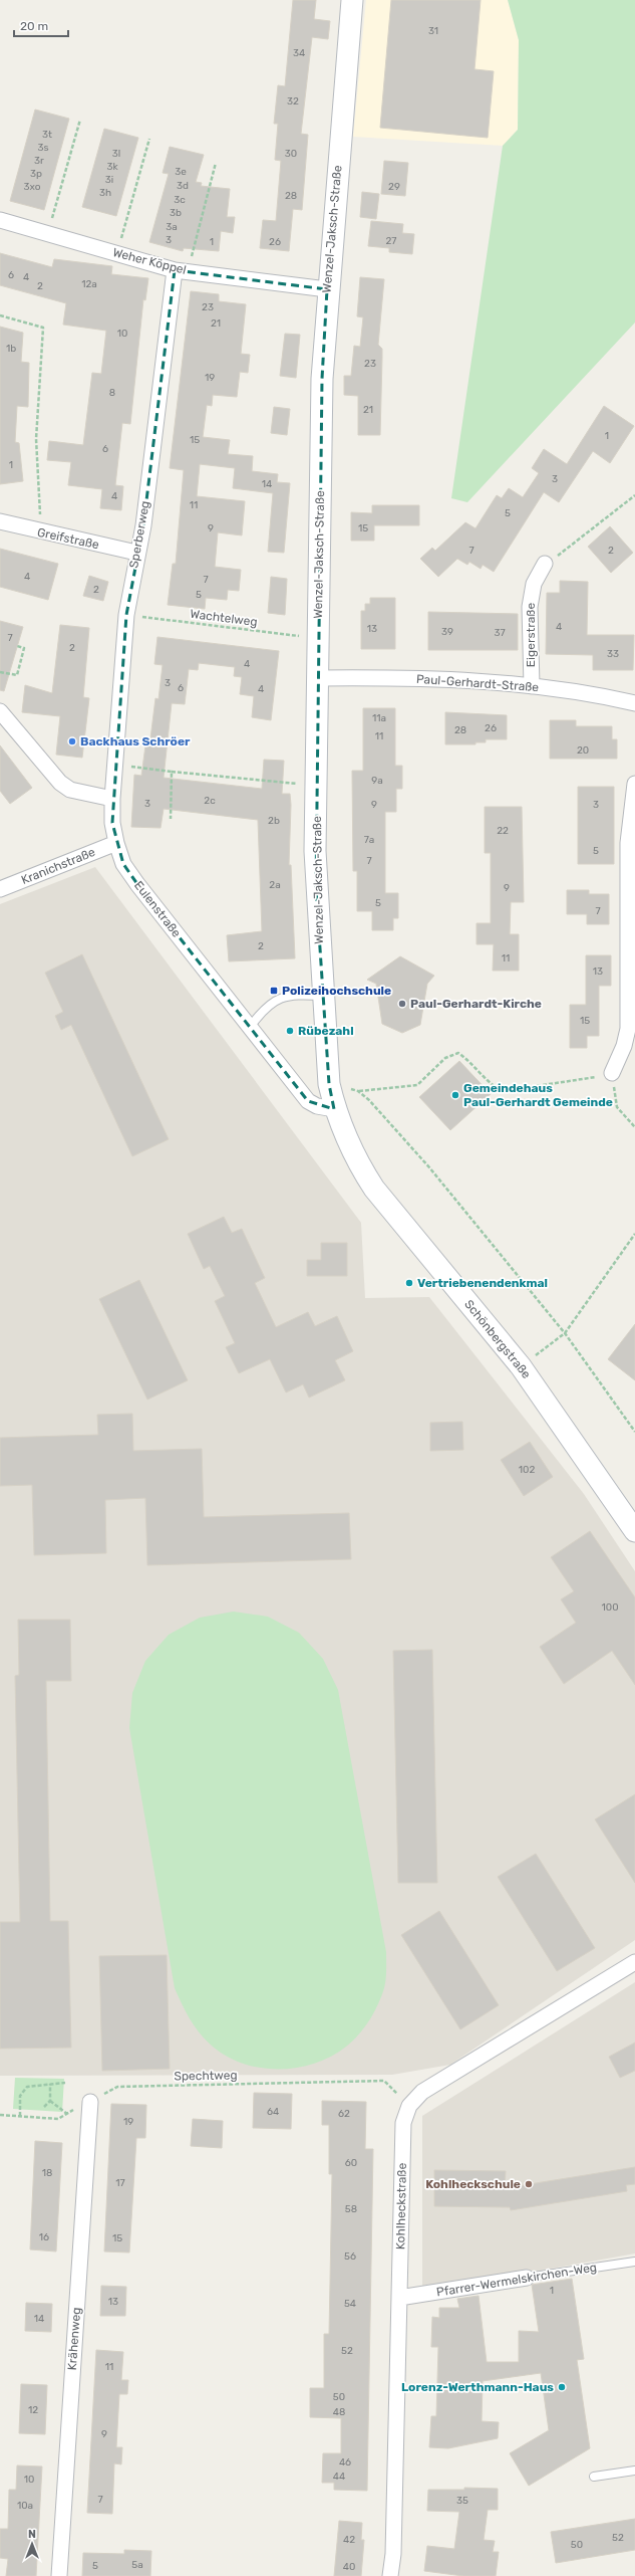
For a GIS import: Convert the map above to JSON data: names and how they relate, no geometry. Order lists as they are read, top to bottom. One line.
{"streets":{"street":["Wenzel-Jaksch-Straße","Weher Köppel","Sperberweg","Greifstraße","Eigerstraße","Paul-Gerhardt-Straße","Kranichstraße","Eulenstraße","Schönbergstraße","Kohlheckstraße","Pfarrer-Wermelskirchen-Weg","Krähenweg"],"path":["Wachtelweg","Spechtweg"]},"crossings":[["Wenzel-Jaksch-Straße","Weher Köppel"],["Wenzel-Jaksch-Straße","Wachtelweg"],["Wenzel-Jaksch-Straße","Paul-Gerhardt-Straße"],["Wenzel-Jaksch-Straße","Eulenstraße"],["Wenzel-Jaksch-Straße","Schönbergstraße"],["Weher Köppel","Sperberweg"],["Sperberweg","Greifstraße"],["Sperberweg","Wachtelweg"],["Sperberweg","Eulenstraße"],["Eigerstraße","Paul-Gerhardt-Straße"],["Kranichstraße","Eulenstraße"],["Eulenstraße","Schönbergstraße"],["Spechtweg","Kohlheckstraße"],["Spechtweg","Krähenweg"],["Kohlheckstraße","Pfarrer-Wermelskirchen-Weg"]],"places":{"other":["Backhaus Schröer","Paul-Gerhardt-Kirche","Rübezahl","Gemeindehaus Paul-Gerhardt Gemeinde","Vertriebenendenkmal","Kohlheckschule","Lorenz-Werthmann-Haus"],"transit":["Polizeihochschule"]},"house_numbers":["31","34","32","3t","3s","3l","30","3r","3k","3e","3p","3i","3d","3xo","29","3h","28","3c","3b","3a","3","27","1","26","6","4","12a","2","23","21","10","1b","23","19","8","21","1","15","6","1","3","14","4","11","5","9","15","7","2","4","7","2","5","4","13","39","37","7","2","33","4","3","6","4","11a","26","28","11","20","9a","2c","3","9","3","2b","22","7a","5","7","2a","9","5","7","2","11","13","15","102","100","64","62","19","60","18","17","58","16","15","56","1","13","54","14","52","11","50","12","48","9","46","44","10","7","35","10a","52","42","50","5a","5","40"],"scale_bar":"20 m","north":"top"}
